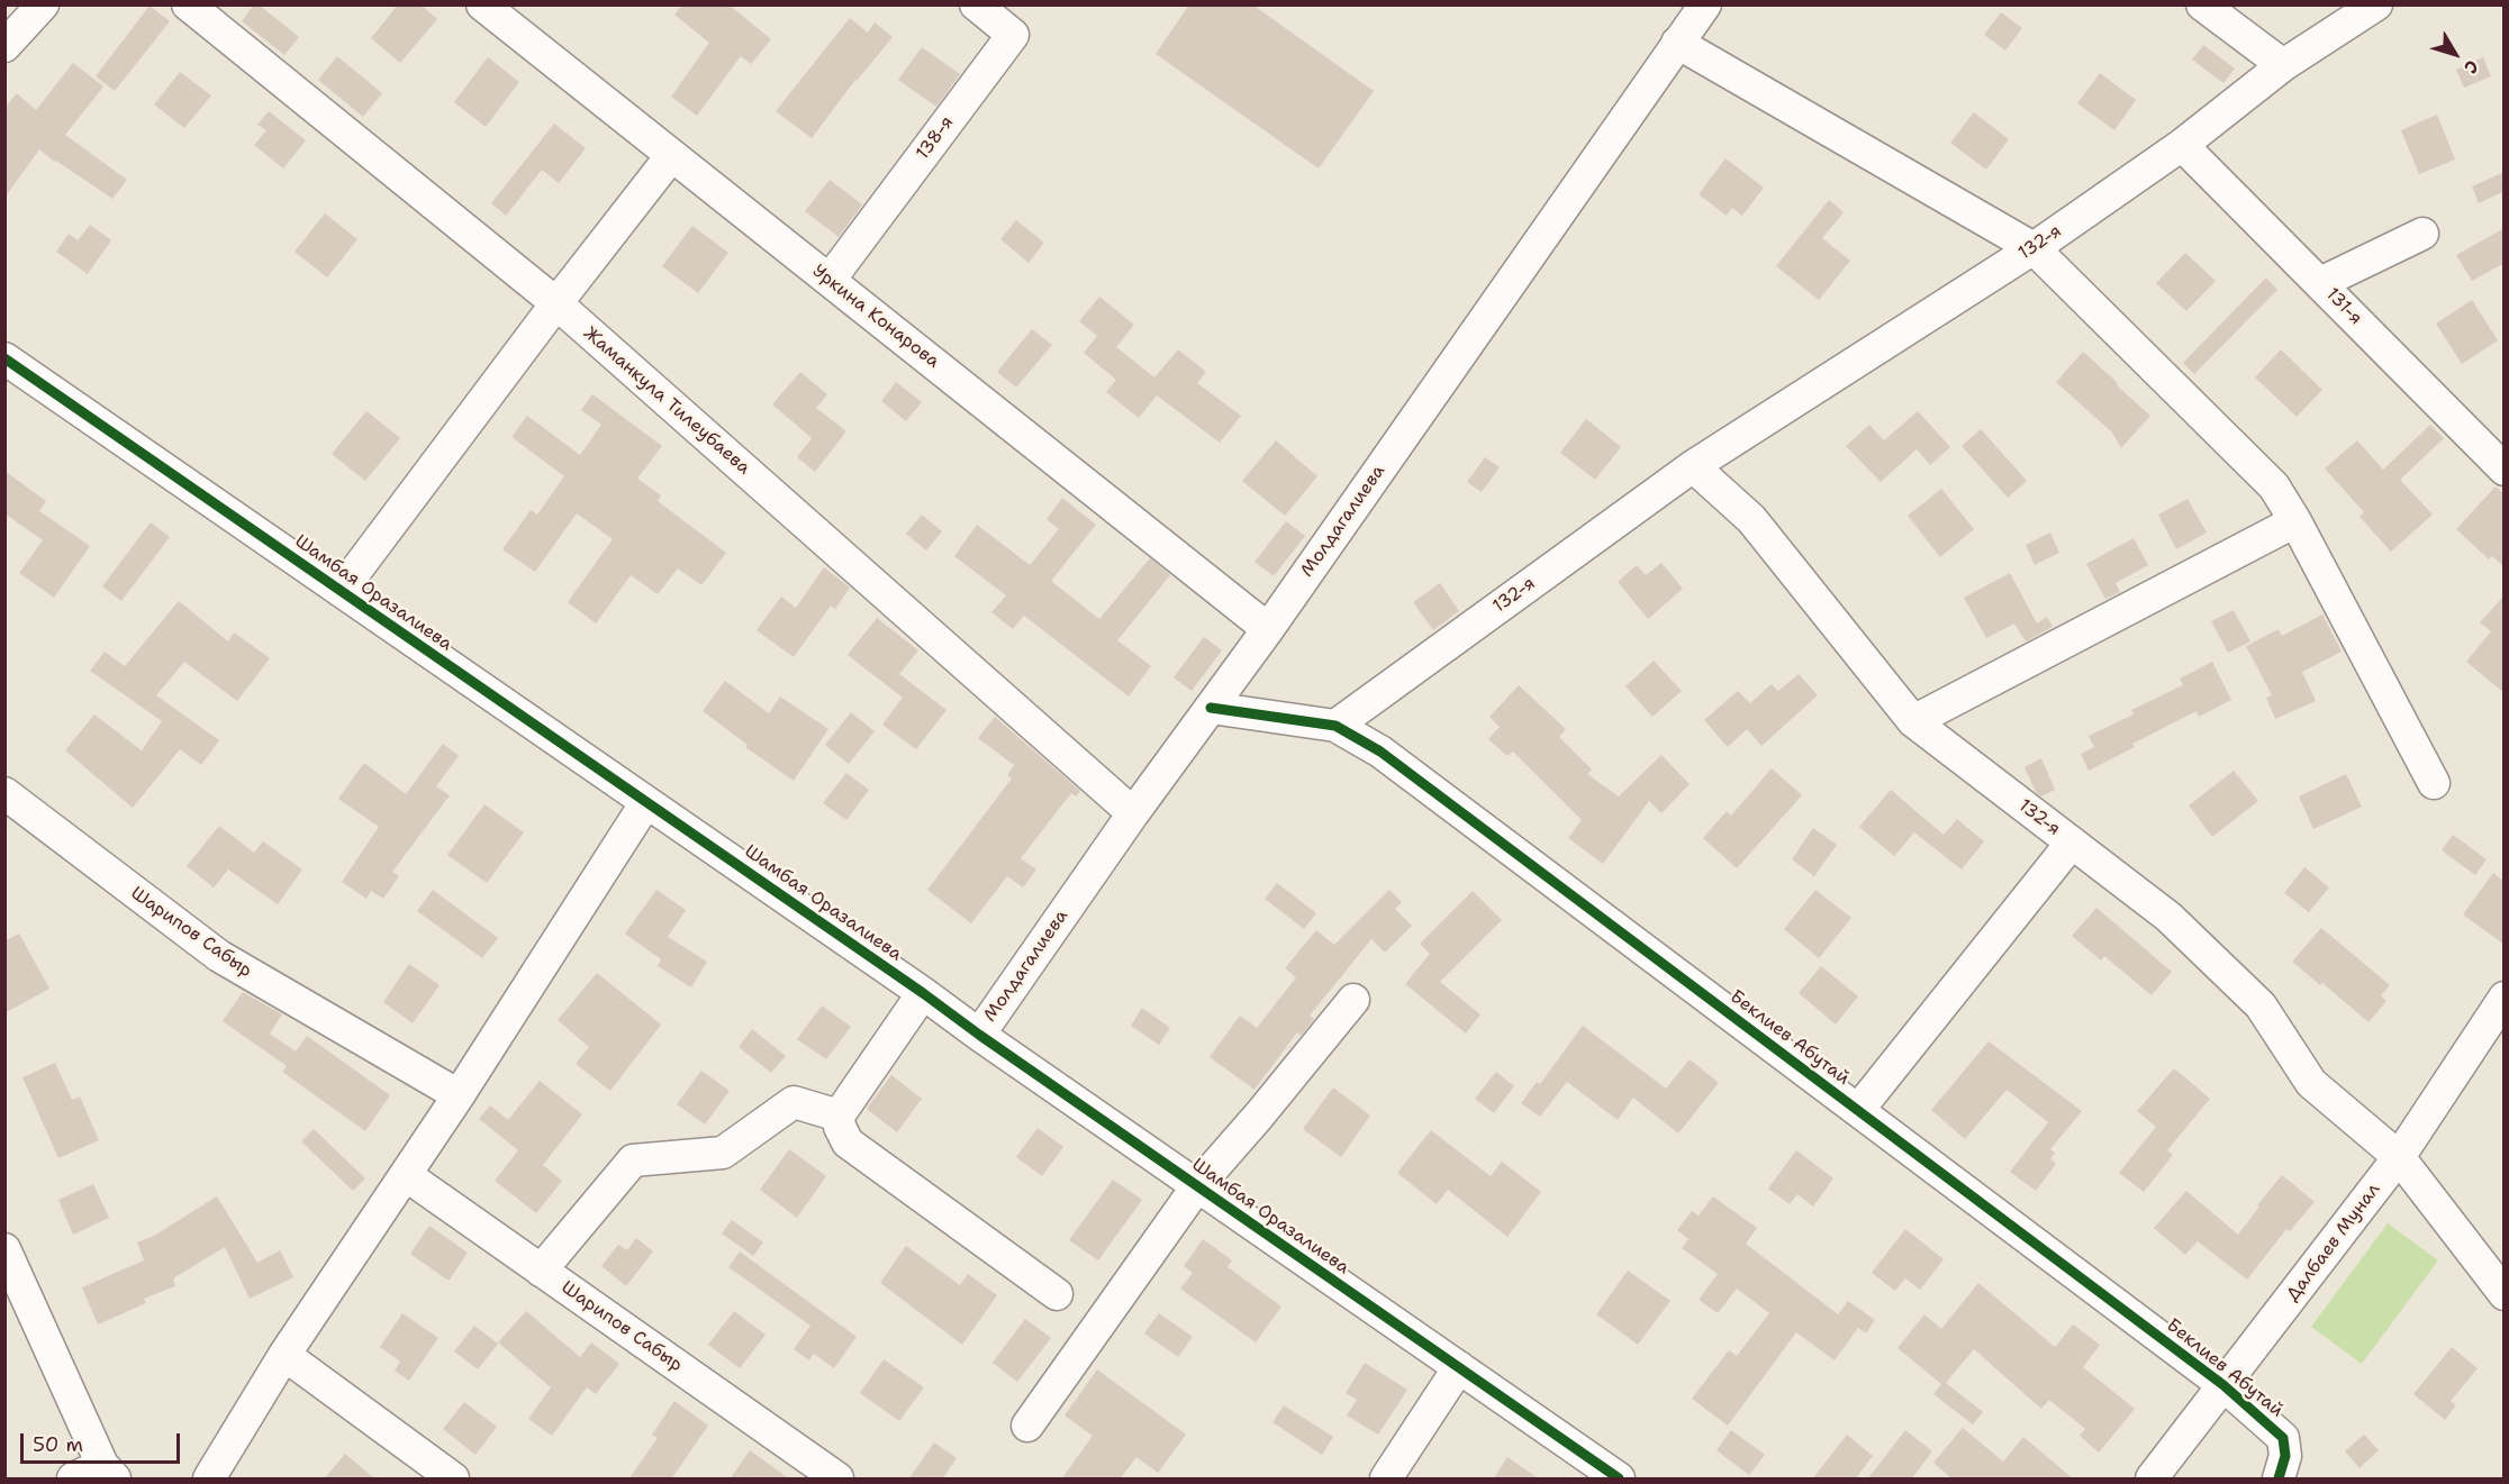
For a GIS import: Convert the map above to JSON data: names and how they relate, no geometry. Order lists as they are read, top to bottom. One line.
{"streets":{"street":["138-я","132-я","131-я","Уркина Конарова","Жаманкула Тилеубаева","Молдагалиева","Шамбая Оразалиева","Шарипов Сабыр","Беклиев Абутай","Далбаев Мунал"]},"crossings":[["138-я","Уркина Конарова"],["132-я","131-я"],["132-я","Беклиев Абутай"],["132-я","Далбаев Мунал"],["Уркина Конарова","Молдагалиева"],["Жаманкула Тилеубаева","Молдагалиева"],["Молдагалиева","Шамбая Оразалиева"],["Молдагалиева","Беклиев Абутай"],["Беклиев Абутай","Далбаев Мунал"]],"scale_bar":"50 m","north":"bottom right"}
